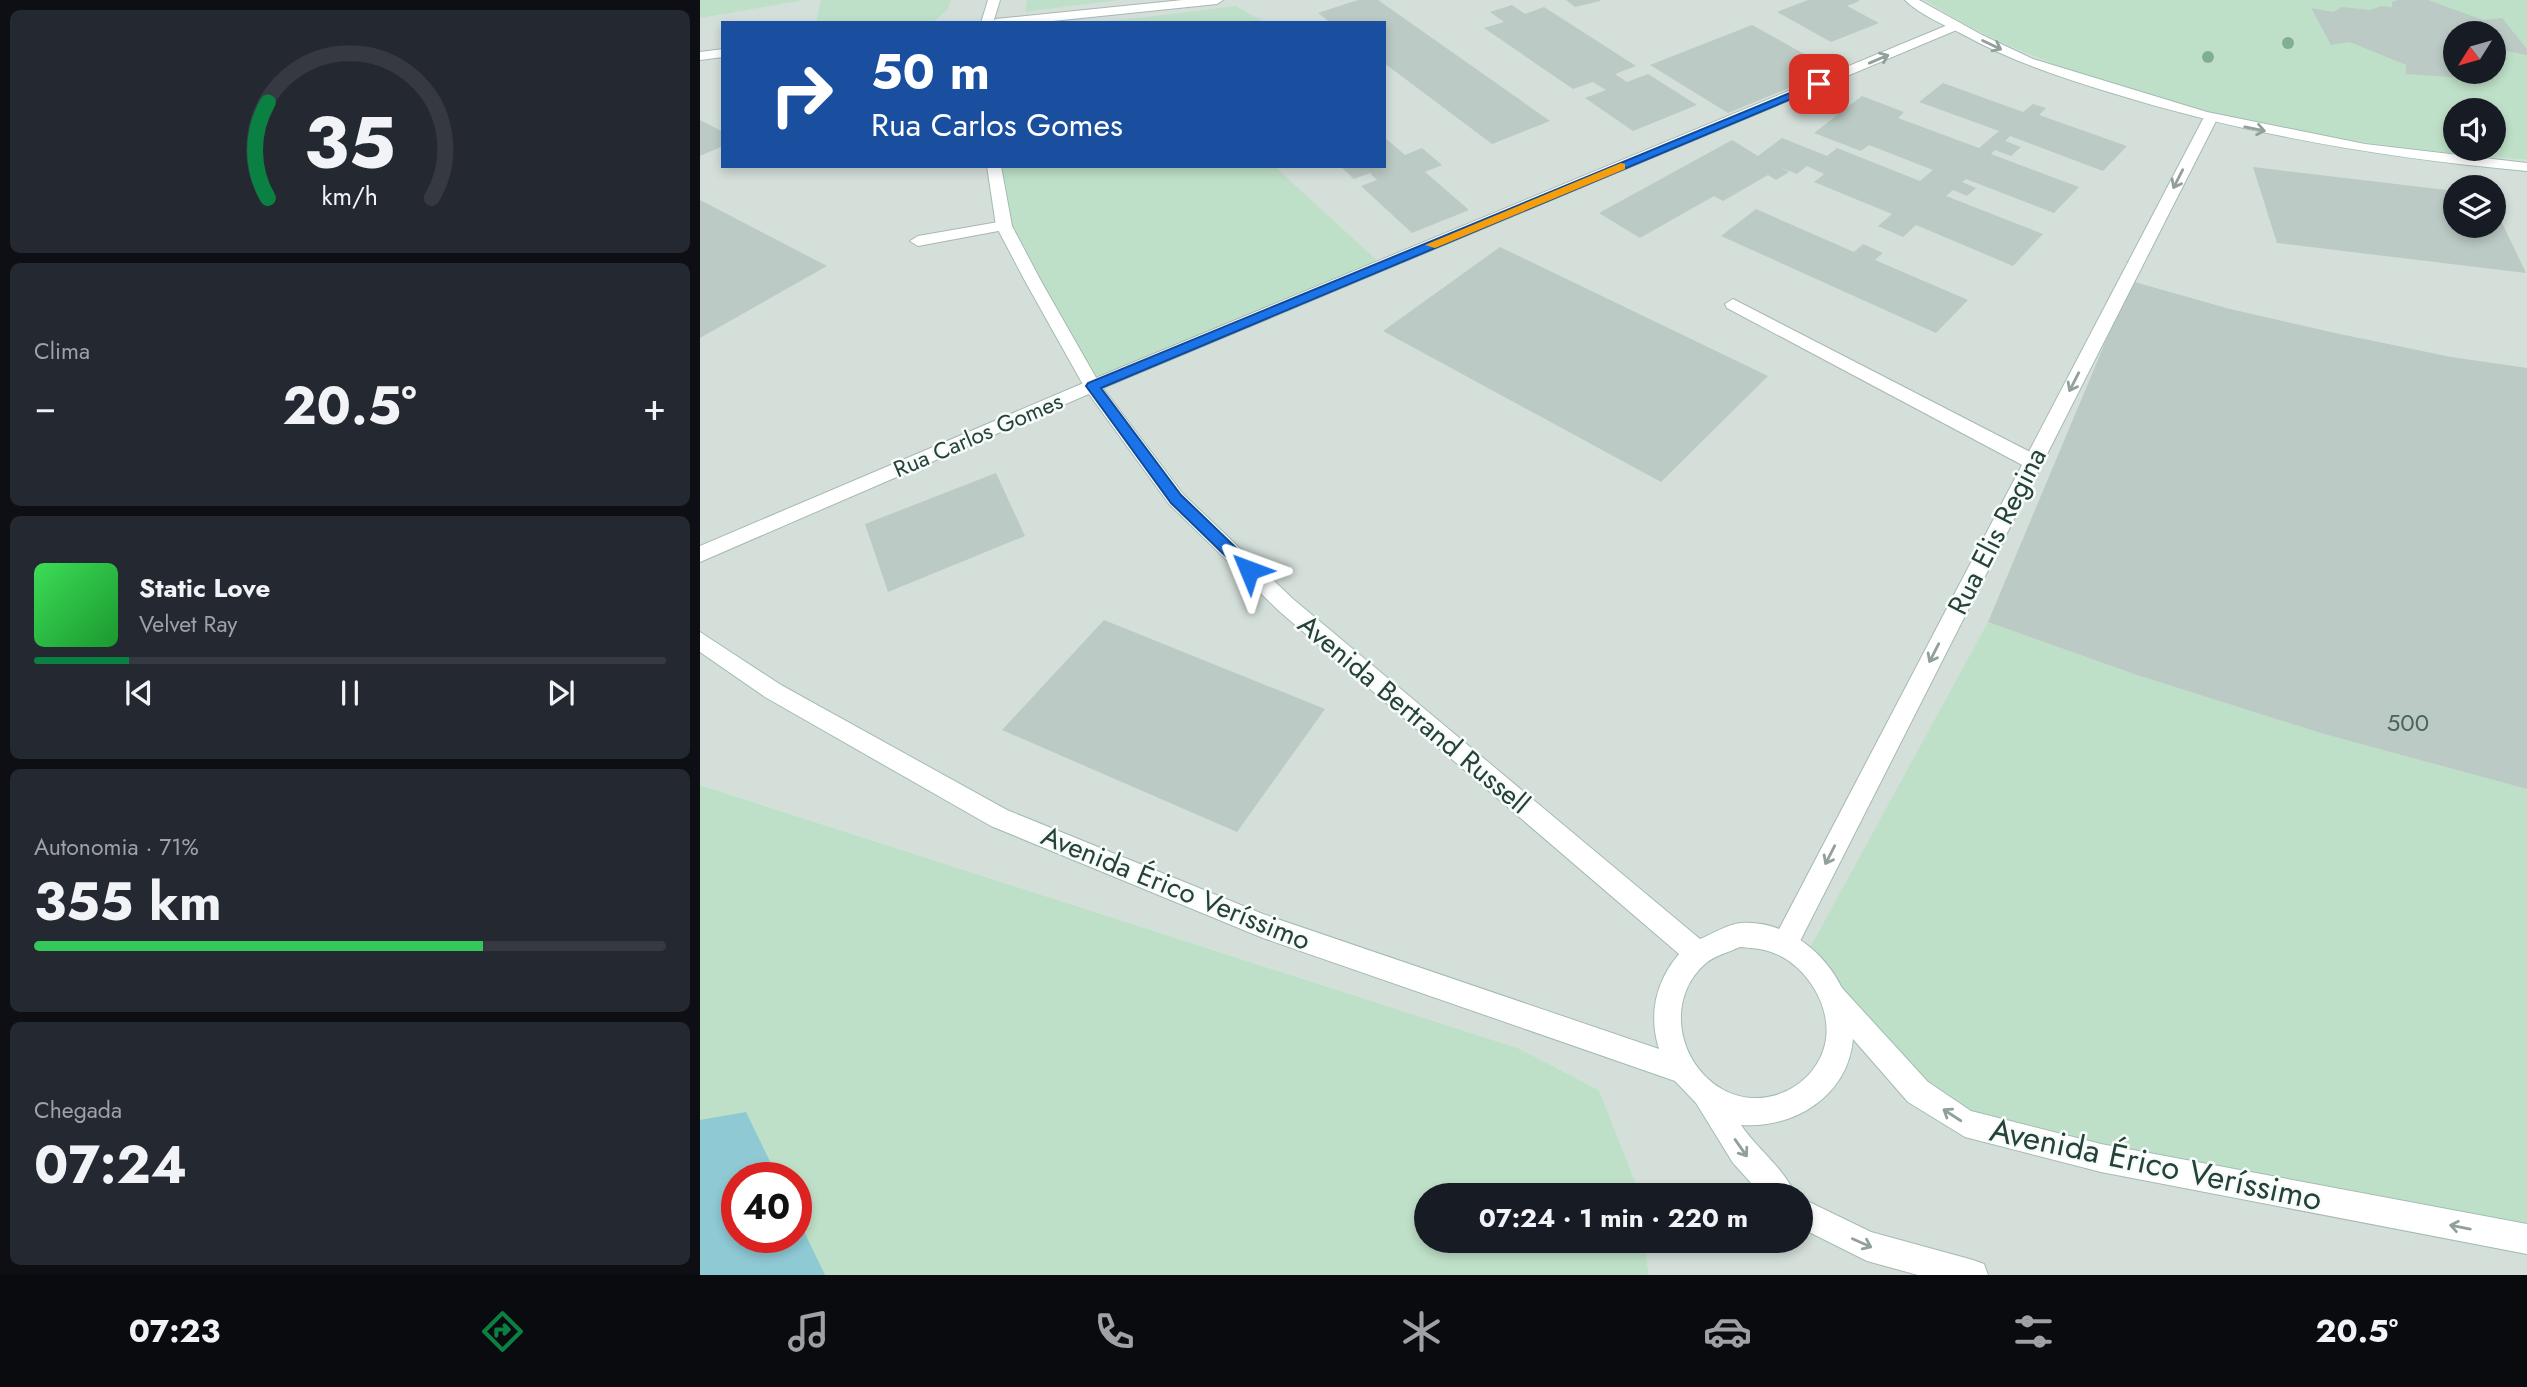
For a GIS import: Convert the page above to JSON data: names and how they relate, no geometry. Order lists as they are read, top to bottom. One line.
{"streets":{"street":["Rua Carlos Gomes","Rua Elis Regina","Avenida Bertrand Russell","Avenida Érico Veríssimo"]},"crossings":[["Rua Carlos Gomes","Avenida Bertrand Russell"],["Rua Elis Regina","Avenida Bertrand Russell"],["Rua Elis Regina","Avenida Érico Veríssimo"],["Avenida Bertrand Russell","Avenida Érico Veríssimo"]],"one_way":["Rua Carlos Gomes","Rua Elis Regina","Avenida Érico Veríssimo"],"house_numbers":["500"],"north":"bottom left","page":{"turn":["50 m","Rua Carlos Gomes"],"tile":["Clima",["Autonomia · 71%","355 km"],["Chegada","07:24"]],"heat":["−","20.5°","+"],"song":["Static Love","Velvet Ray"],"limit":"40","trip":"07:24 · 1 min · 220 m","tabs":["07:23","20.5°"],"gauge":["35","km/h"]}}
